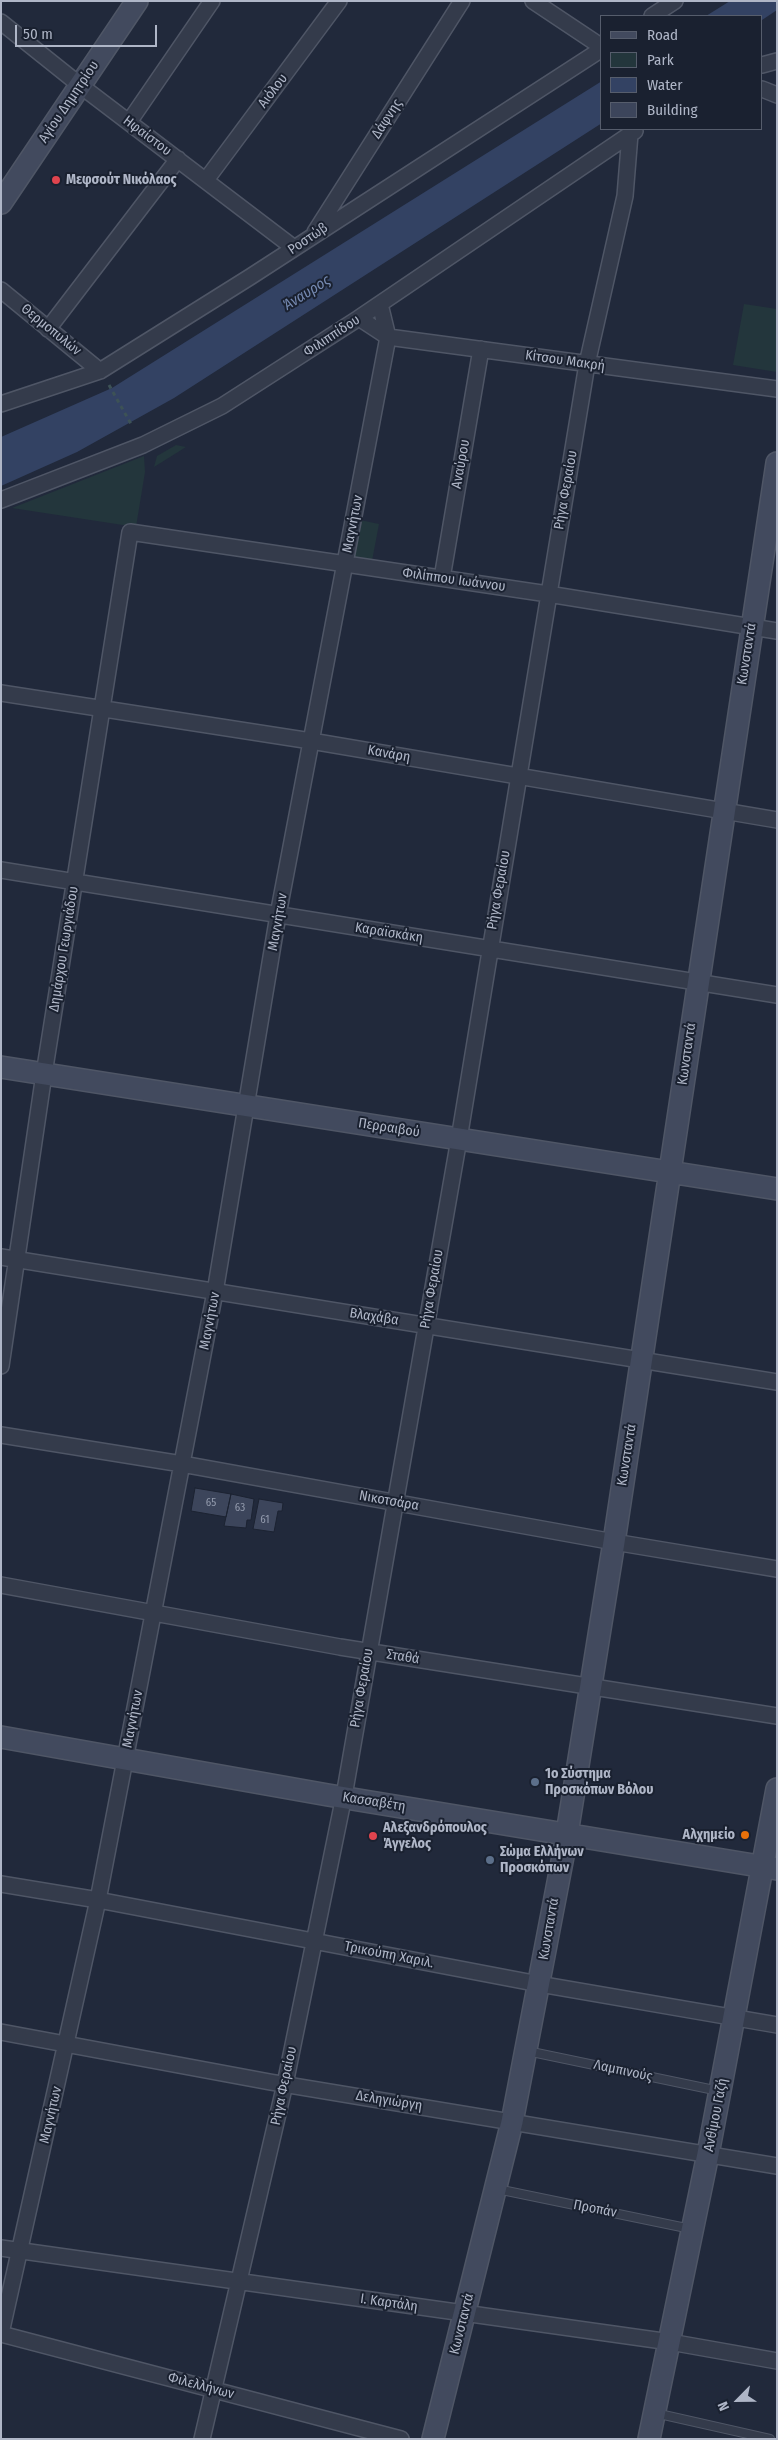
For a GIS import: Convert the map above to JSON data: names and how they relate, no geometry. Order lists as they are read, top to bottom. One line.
{"streets":{"street":["Αιόλου","Αγίου Δημητρίου","Δάφνης","Ηφαίστου","Ροστώβ","Θερμοπυλών","Φιλιππίδου","Κίτσου Μακρή","Αναύρου","Ρήγα Φεραίου","Μαγνήτων","Φιλίππου Ιωάννου","Κωνσταντά","Κανάρη","Καραϊσκάκη","Δημάρχου Γεωργιάδου","Περραιβού","Βλαχάβα","Νικοτσάρα","Σταθά","Κασσαβέτη","Τρικούπη Χαριλ.","Δεληγιώργη","Ανθίμου Γαζή","Ι. Καρτάλη","Φιλελλήνων"],"lane":["Λαμπινούς","Προπάν"]},"crossings":[["Αιόλου","Ηφαίστου"],["Αγίου Δημητρίου","Ηφαίστου"],["Δάφνης","Ροστώβ"],["Ηφαίστου","Ροστώβ"],["Ροστώβ","Θερμοπυλών"],["Φιλιππίδου","Κίτσου Μακρή"],["Φιλιππίδου","Ρήγα Φεραίου"],["Φιλιππίδου","Μαγνήτων"],["Κίτσου Μακρή","Αναύρου"],["Κίτσου Μακρή","Ρήγα Φεραίου"],["Κίτσου Μακρή","Μαγνήτων"],["Αναύρου","Φιλίππου Ιωάννου"],["Ρήγα Φεραίου","Φιλίππου Ιωάννου"],["Ρήγα Φεραίου","Κανάρη"],["Ρήγα Φεραίου","Καραϊσκάκη"],["Ρήγα Φεραίου","Περραιβού"],["Ρήγα Φεραίου","Βλαχάβα"],["Ρήγα Φεραίου","Νικοτσάρα"],["Ρήγα Φεραίου","Σταθά"],["Ρήγα Φεραίου","Κασσαβέτη"],["Ρήγα Φεραίου","Τρικούπη Χαριλ."],["Ρήγα Φεραίου","Δεληγιώργη"],["Ρήγα Φεραίου","Ι. Καρτάλη"],["Ρήγα Φεραίου","Φιλελλήνων"],["Μαγνήτων","Φιλίππου Ιωάννου"],["Μαγνήτων","Κανάρη"],["Μαγνήτων","Καραϊσκάκη"],["Μαγνήτων","Περραιβού"],["Μαγνήτων","Βλαχάβα"],["Μαγνήτων","Νικοτσάρα"],["Μαγνήτων","Σταθά"],["Μαγνήτων","Κασσαβέτη"],["Μαγνήτων","Τρικούπη Χαριλ."],["Μαγνήτων","Δεληγιώργη"],["Μαγνήτων","Ι. Καρτάλη"],["Μαγνήτων","Φιλελλήνων"],["Φιλίππου Ιωάννου","Κωνσταντά"],["Φιλίππου Ιωάννου","Δημάρχου Γεωργιάδου"],["Κωνσταντά","Κανάρη"],["Κωνσταντά","Καραϊσκάκη"],["Κωνσταντά","Περραιβού"],["Κωνσταντά","Βλαχάβα"],["Κωνσταντά","Νικοτσάρα"],["Κωνσταντά","Σταθά"],["Κωνσταντά","Κασσαβέτη"],["Κωνσταντά","Τρικούπη Χαριλ."],["Κωνσταντά","Λαμπινούς"],["Κωνσταντά","Δεληγιώργη"],["Κωνσταντά","Προπάν"],["Κωνσταντά","Ι. Καρτάλη"],["Κανάρη","Δημάρχου Γεωργιάδου"],["Καραϊσκάκη","Δημάρχου Γεωργιάδου"],["Δημάρχου Γεωργιάδου","Περραιβού"],["Δημάρχου Γεωργιάδου","Βλαχάβα"],["Κασσαβέτη","Ανθίμου Γαζή"],["Τρικούπη Χαριλ.","Ανθίμου Γαζή"],["Λαμπινούς","Ανθίμου Γαζή"],["Δεληγιώργη","Ανθίμου Γαζή"],["Ανθίμου Γαζή","Προπάν"],["Ανθίμου Γαζή","Ι. Καρτάλη"]],"water":["Άναυρος"],"places":["Μεφσούτ Νικόλαος","1ο Σύστημα Προσκόπων Βόλου","Αλχημείο","Αλεξανδρόπουλος Άγγελος","Σώμα Ελλήνων Προσκόπων"],"house_numbers":["65","63","61"],"legend":["Road","Park","Water","Building"],"scale_bar":"50 m","north":"bottom left"}
